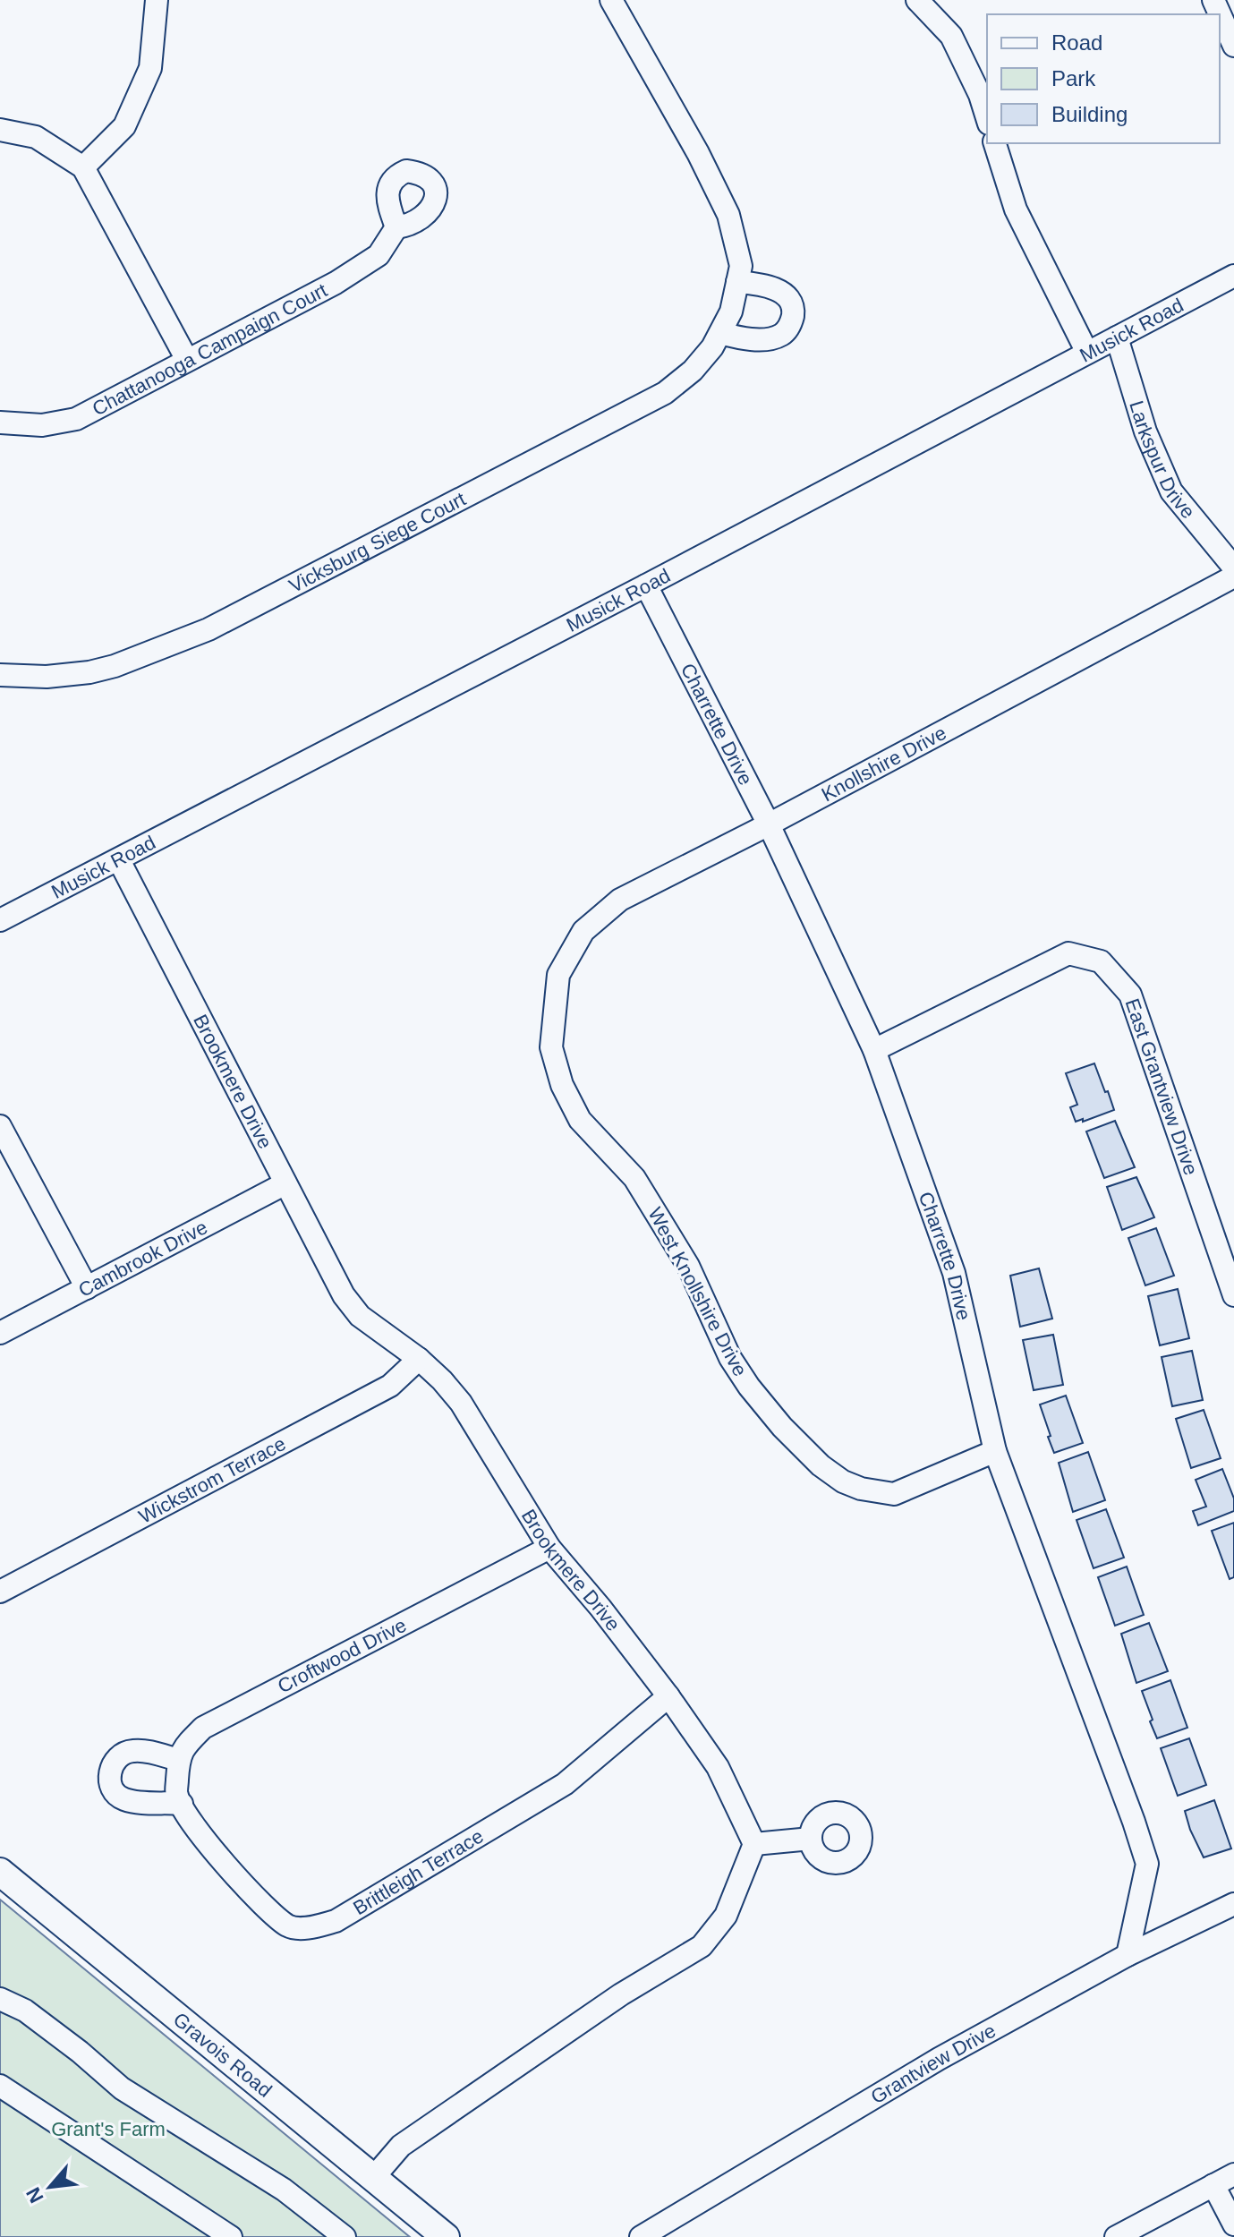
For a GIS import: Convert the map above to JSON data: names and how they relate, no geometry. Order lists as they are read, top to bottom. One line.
{"streets":{"main road":["Gravois Road"],"street":["Musick Road","Chattanooga Campaign Court","Larkspur Drive","Vicksburg Siege Court","Charrette Drive","Knollshire Drive","Brookmere Drive","East Grantview Drive","Cambrook Drive","West Knollshire Drive","Wickstrom Terrace","Croftwood Drive","Brittleigh Terrace","Grantview Drive"]},"crossings":[["Musick Road","Larkspur Drive"],["Musick Road","Charrette Drive"],["Musick Road","Brookmere Drive"],["Charrette Drive","Knollshire Drive"],["Charrette Drive","East Grantview Drive"],["Charrette Drive","West Knollshire Drive"],["Charrette Drive","Grantview Drive"],["Knollshire Drive","West Knollshire Drive"],["Brookmere Drive","Cambrook Drive"],["Brookmere Drive","Wickstrom Terrace"],["Brookmere Drive","Croftwood Drive"],["Brookmere Drive","Brittleigh Terrace"],["Croftwood Drive","Brittleigh Terrace"]],"parks":["Grant's Farm"],"legend":["Road","Park","Building"],"north":"bottom left"}
